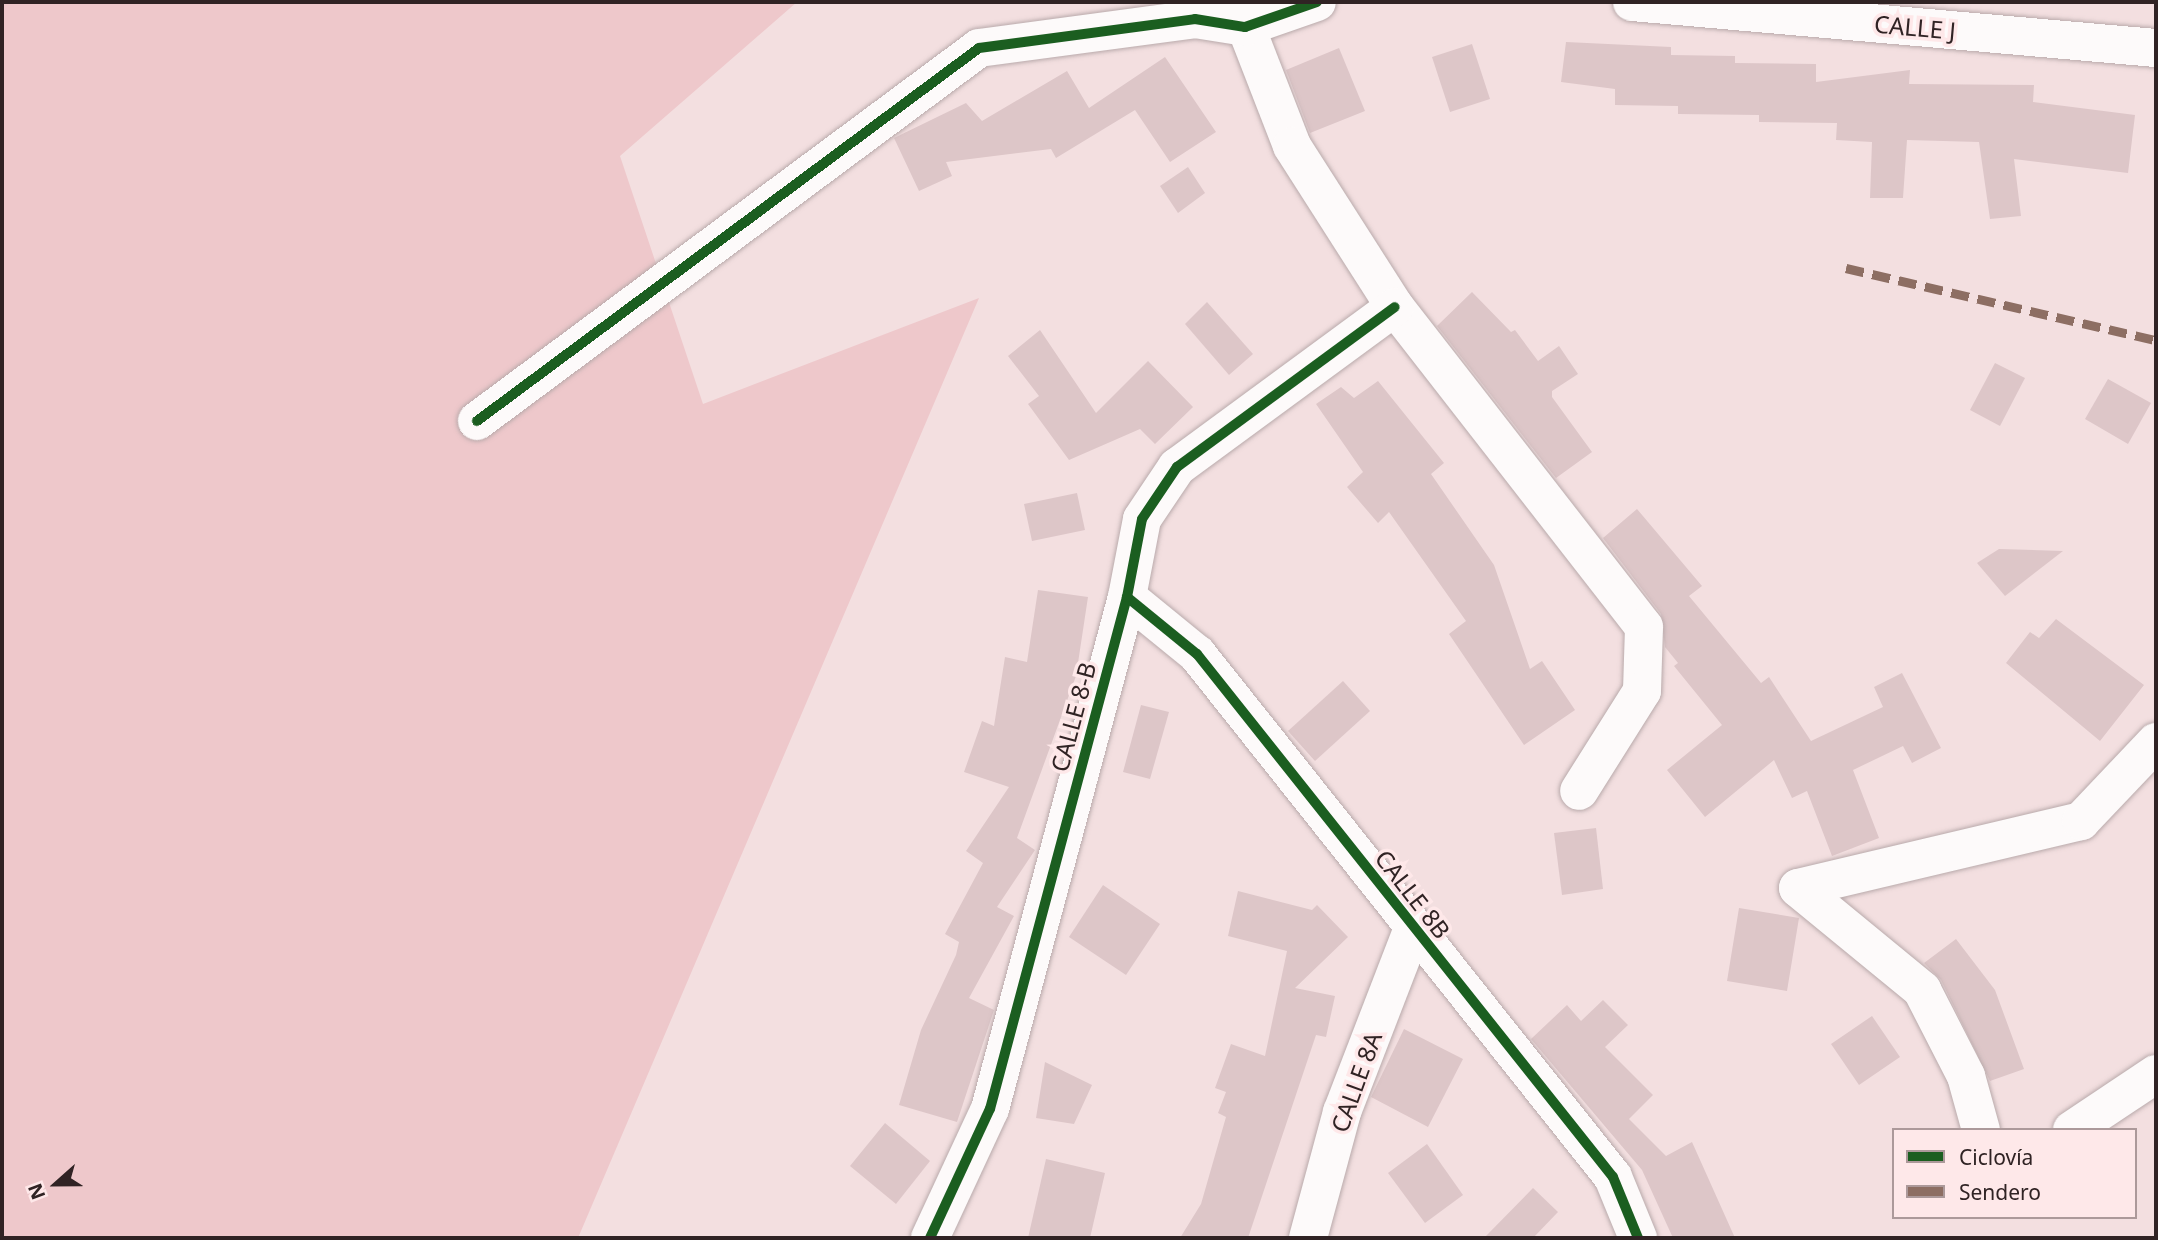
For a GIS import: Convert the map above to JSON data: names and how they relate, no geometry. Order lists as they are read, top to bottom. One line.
{"streets":{"street":["CALLE J","CALLE 8-B","CALLE 8B","CALLE 8A"]},"crossings":[["CALLE 8-B","CALLE 8B"],["CALLE 8B","CALLE 8A"]],"legend":["Ciclovía","Sendero"],"north":"left"}
